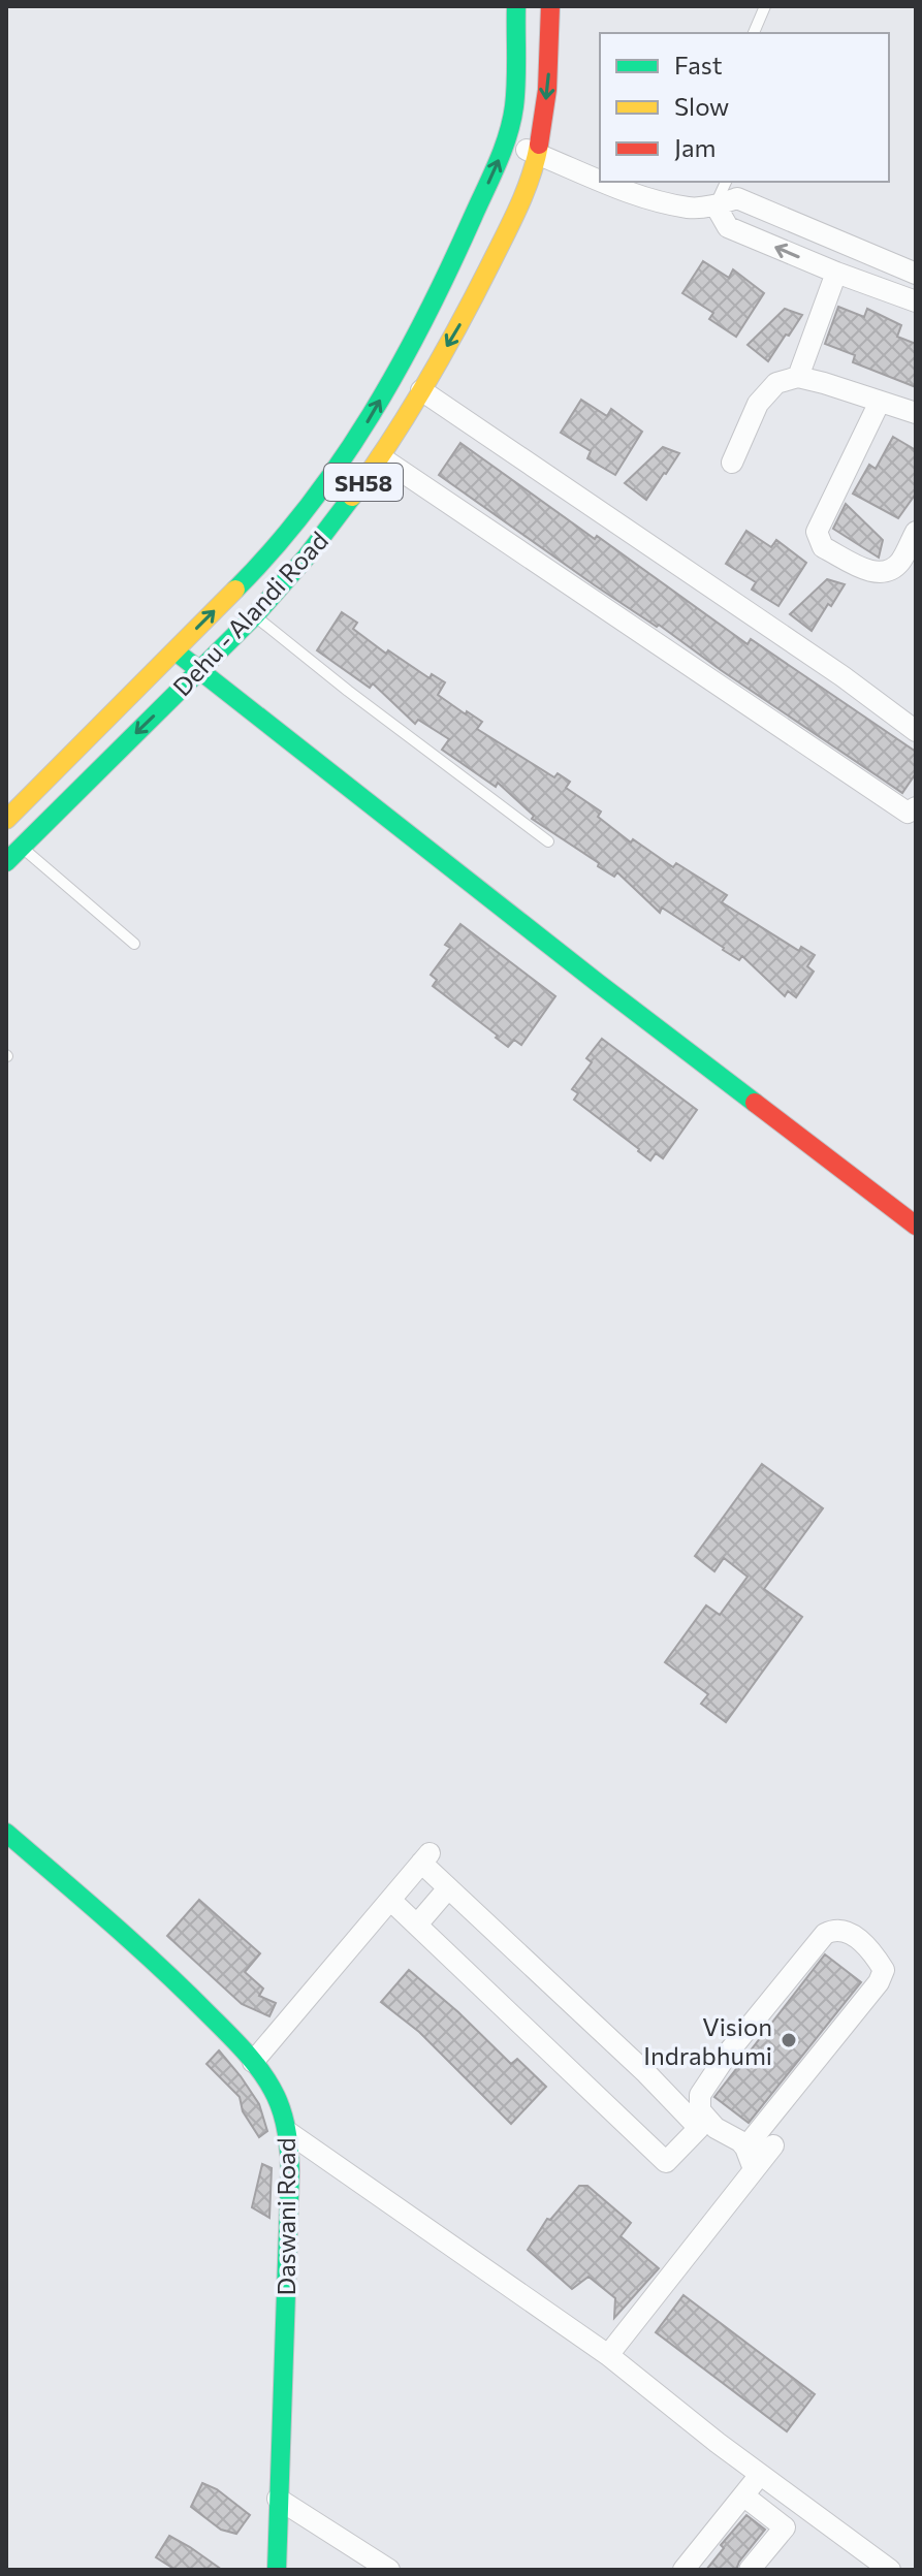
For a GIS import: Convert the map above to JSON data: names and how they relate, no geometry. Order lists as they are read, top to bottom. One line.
{"streets":{"main road":["SH58","Dehu - Alandi Road","Daswani Road"]},"places":["Vision Indrabhumi"],"legend":["Fast","Slow","Jam"]}
